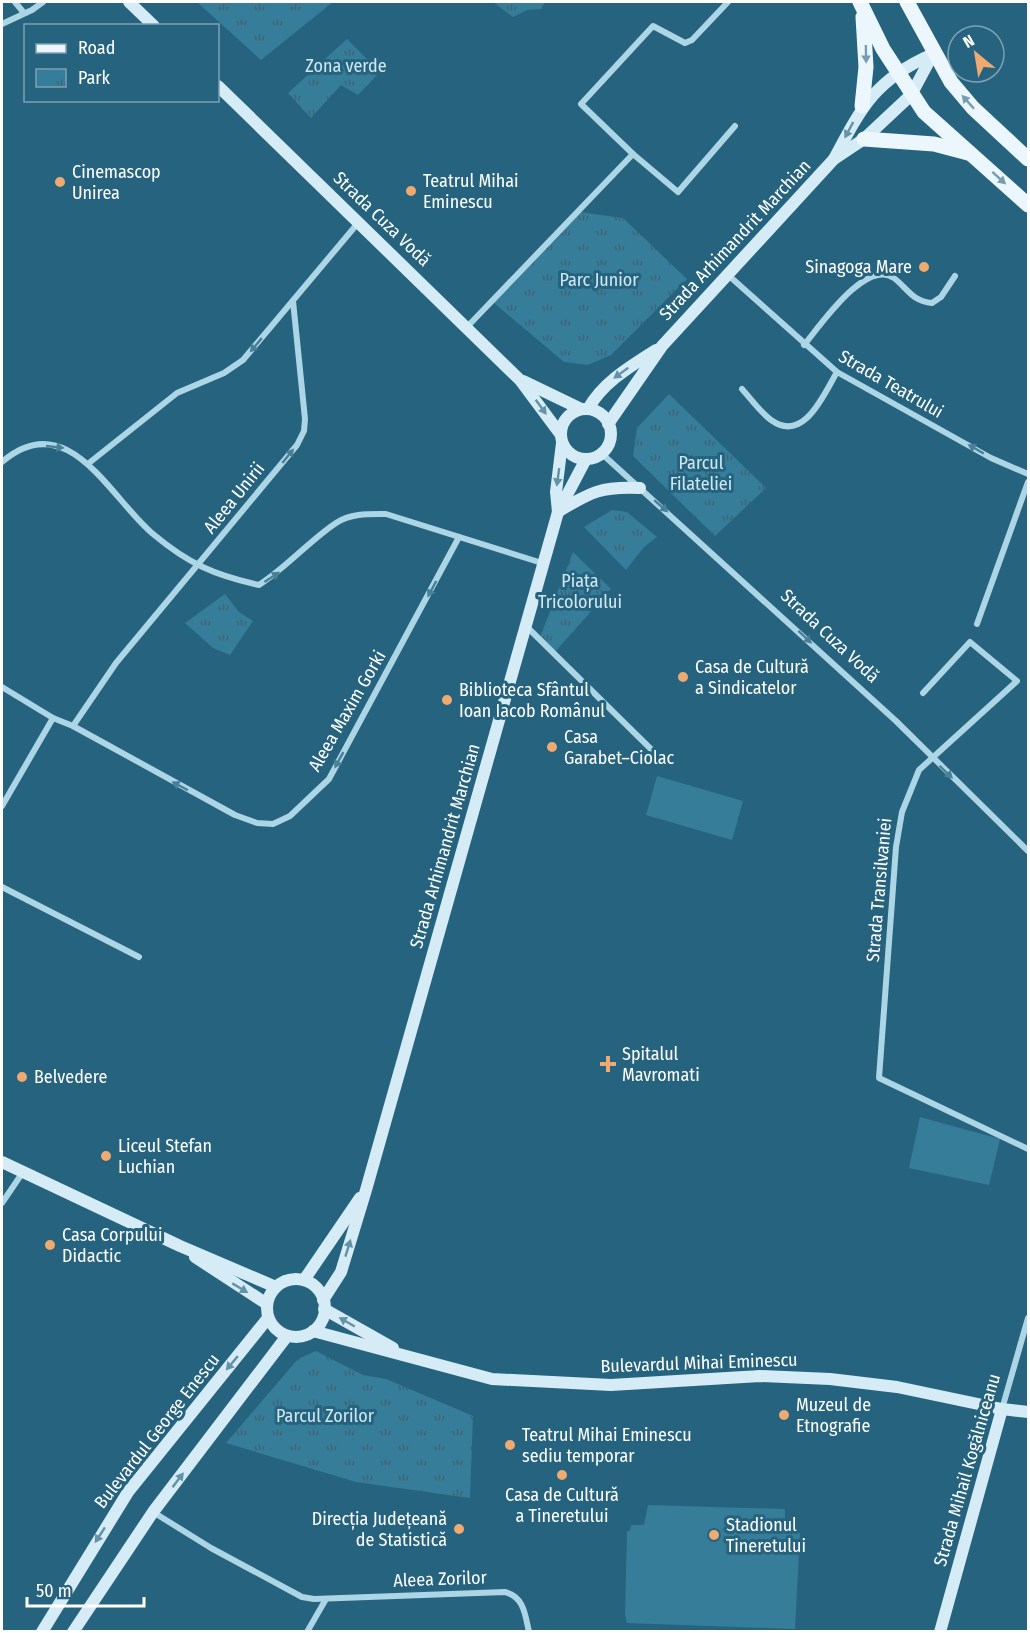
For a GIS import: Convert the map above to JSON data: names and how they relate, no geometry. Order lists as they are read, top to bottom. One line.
{"streets":{"main road":["Strada Cuza Vodă","Strada Arhimandrit Marchian","Bulevardul Mihai Eminescu","Bulevardul George Enescu","Strada Mihail Kogălniceanu"],"street":["Strada Teatrului","Aleea Unirii","Aleea Maxim Gorki","Strada Transilvaniei","Aleea Zorilor"]},"crossings":[["Strada Cuza Vodă","Strada Arhimandrit Marchian"],["Strada Cuza Vodă","Strada Transilvaniei"],["Strada Arhimandrit Marchian","Strada Teatrului"],["Strada Arhimandrit Marchian","Bulevardul Mihai Eminescu"],["Strada Arhimandrit Marchian","Bulevardul George Enescu"],["Aleea Unirii","Aleea Maxim Gorki"],["Bulevardul Mihai Eminescu","Bulevardul George Enescu"],["Bulevardul Mihai Eminescu","Strada Mihail Kogălniceanu"]],"one_way":["Strada Cuza Vodă","Strada Teatrului","Aleea Unirii"],"parks":["Zona verde","Parc Junior","Parcul Filateliei","Piața Tricolorului","Parcul Zorilor"],"places":{"other":["Cinemascop Unirea","Teatrul Mihai Eminescu","Sinagoga Mare","Casa de Cultură a Sindicatelor","Biblioteca Sfântul Ioan Iacob Românul","Casa Garabet–Ciolac","Belvedere","Liceul Stefan Luchian","Casa Corpului Didactic","Muzeul de Etnografie","Teatrul Mihai Eminescu sediu temporar","Casa de Cultură a Tineretului","Direcția Județeană de Statistică","Stadionul Tineretului"],"health":["Spitalul Mavromati"]},"legend":["Road","Park"],"scale_bar":"50 m","north":"top left"}
